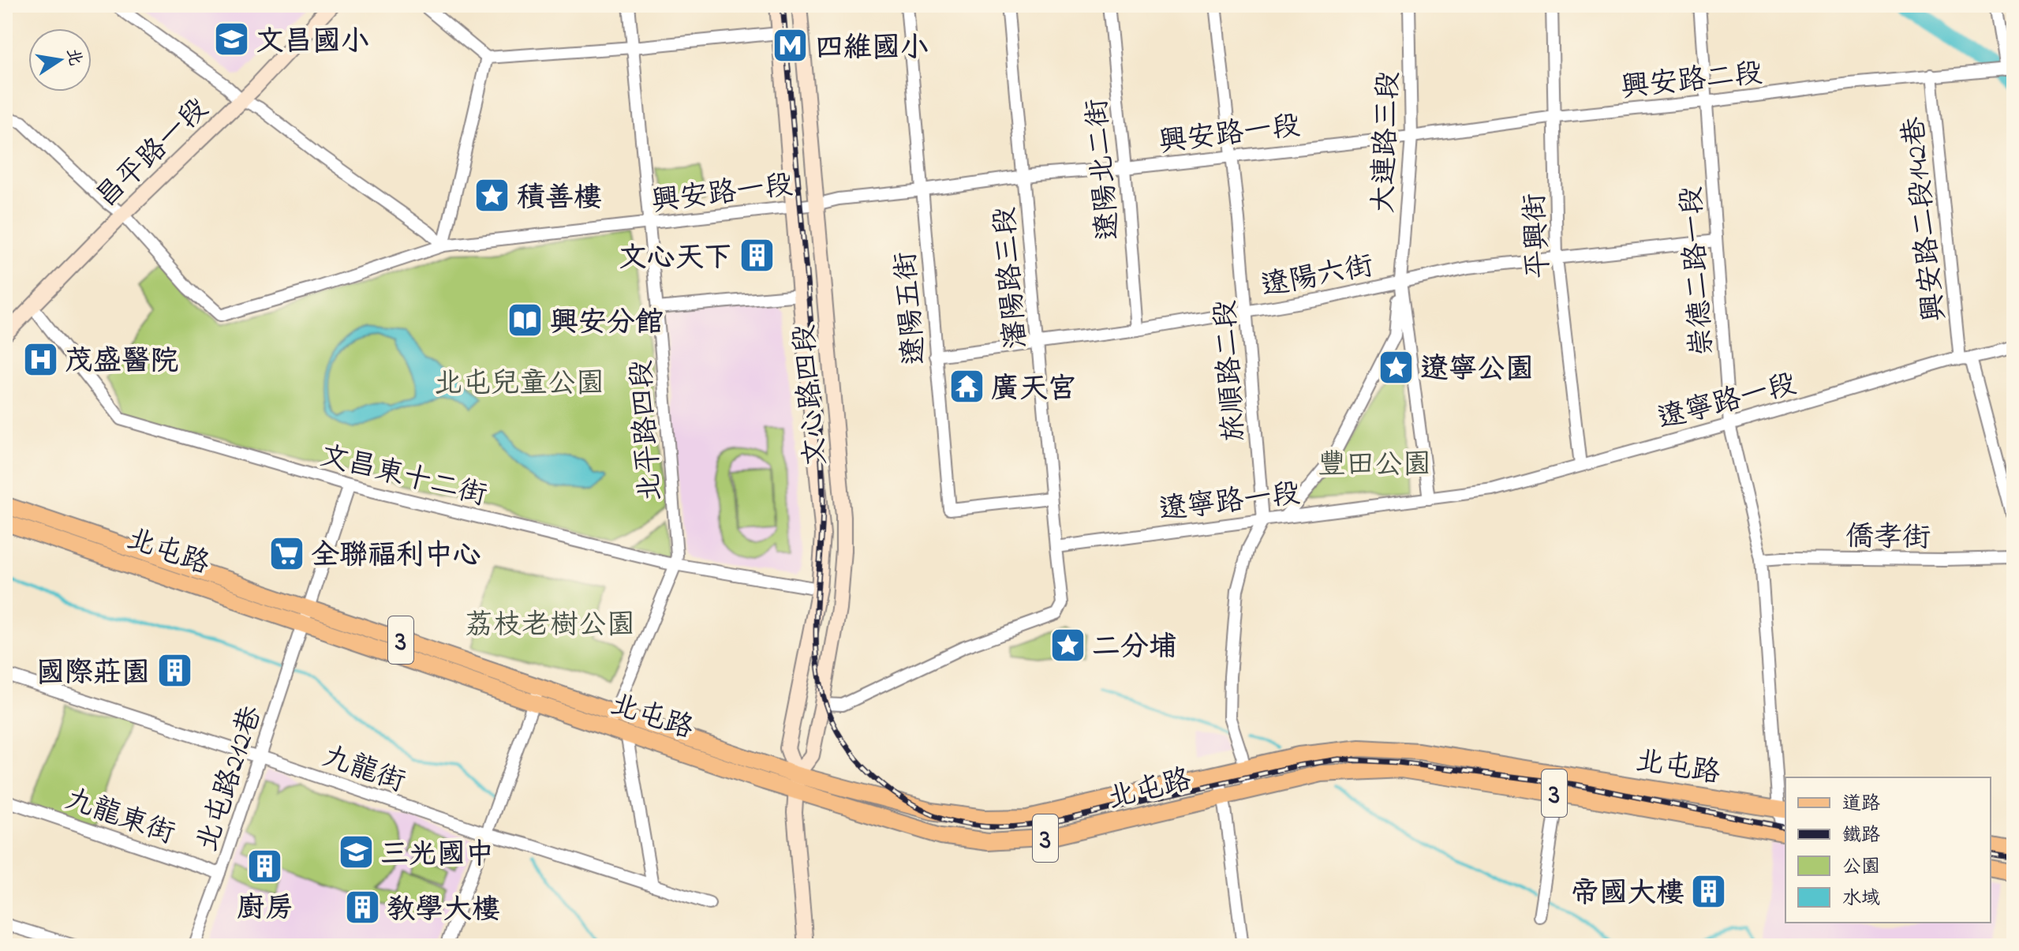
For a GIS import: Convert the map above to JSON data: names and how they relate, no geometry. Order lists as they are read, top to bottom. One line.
{"streets":{"main road":["昌平路一段","文心路四段","北屯路","3"],"street":["興安路二段","興安路一段","大連路三段","遼陽北二街","興安路二段142巷","平興街","崇德二路一段","遼陽六街","瀋陽路三段","遼陽五街","旅順路二段","遼寧路一段","北平路四段","文昌東十二街","僑孝街","九龍街","北屯路212巷","九龍東街"]},"crossings":[["興安路二段","興安路一段"],["興安路二段","大連路三段"],["興安路二段","興安路二段142巷"],["興安路二段","平興街"],["興安路二段","崇德二路一段"],["興安路一段","大連路三段"],["興安路一段","昌平路一段"],["興安路一段","遼陽北二街"],["興安路一段","瀋陽路三段"],["興安路一段","遼陽五街"],["興安路一段","旅順路二段"],["興安路一段","文心路四段"],["興安路一段","北平路四段"],["大連路三段","遼陽六街"],["大連路三段","遼寧路一段"],["昌平路一段","文昌東十二街"],["遼陽北二街","遼陽六街"],["興安路二段142巷","遼寧路一段"],["平興街","遼陽六街"],["平興街","遼寧路一段"],["崇德二路一段","遼陽六街"],["崇德二路一段","遼寧路一段"],["崇德二路一段","僑孝街"],["崇德二路一段","北屯路"],["遼陽六街","瀋陽路三段"],["遼陽六街","遼陽五街"],["遼陽六街","旅順路二段"],["瀋陽路三段","遼陽五街"],["瀋陽路三段","遼寧路一段"],["旅順路二段","遼寧路一段"],["文心路四段","文昌東十二街"],["文心路四段","北屯路"],["北平路四段","文昌東十二街"],["北平路四段","北屯路"],["文昌東十二街","北屯路212巷"],["北屯路","北屯路212巷"],["九龍街","北屯路212巷"],["北屯路212巷","九龍東街"]],"parks":["北屯兒童公園","豐田公園","荔枝老樹公園"],"places":{"school or university":["文昌國小","三光國中"],"metro station":["四維國小"],"place":["積善樓","遼寧公園","二分埔"],"building":["文心天下","國際莊園","廚房","帝國大樓","教學大樓"],"library":["興安分館"],"hospital":["茂盛醫院"],"temple":["廣天宮"],"supermarket":["全聯福利中心"]},"legend":["道路","鐵路","公園","水域"],"north":"right"}
